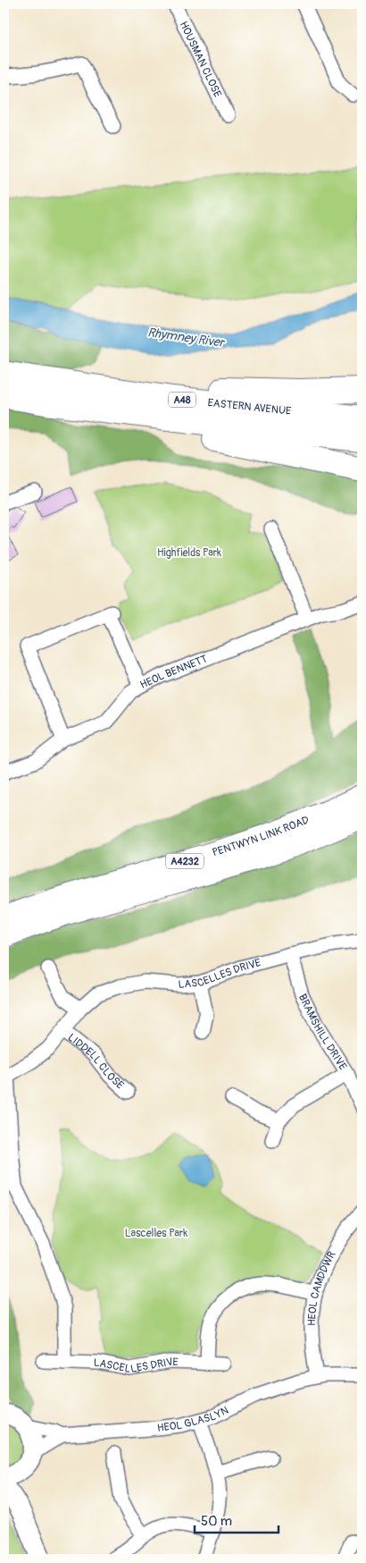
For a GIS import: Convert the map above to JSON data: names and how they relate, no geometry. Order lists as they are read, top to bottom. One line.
{"streets":{"highway":["A48","EASTERN AVENUE"],"main road":["PENTWYN LINK ROAD","A4232"],"street":["HOUSMAN CLOSE","HEOL BENNETT","LASCELLES DRIVE","BRAMSHILL DRIVE","LIDDELL CLOSE","HEOL CAMDDWR","HEOL GLASLYN"]},"crossings":[["LASCELLES DRIVE","BRAMSHILL DRIVE"],["LASCELLES DRIVE","LIDDELL CLOSE"],["HEOL CAMDDWR","HEOL GLASLYN"]],"water":["Rhymney River"],"parks":["Highfields Park","Lascelles Park"],"scale_bar":"50 m"}
